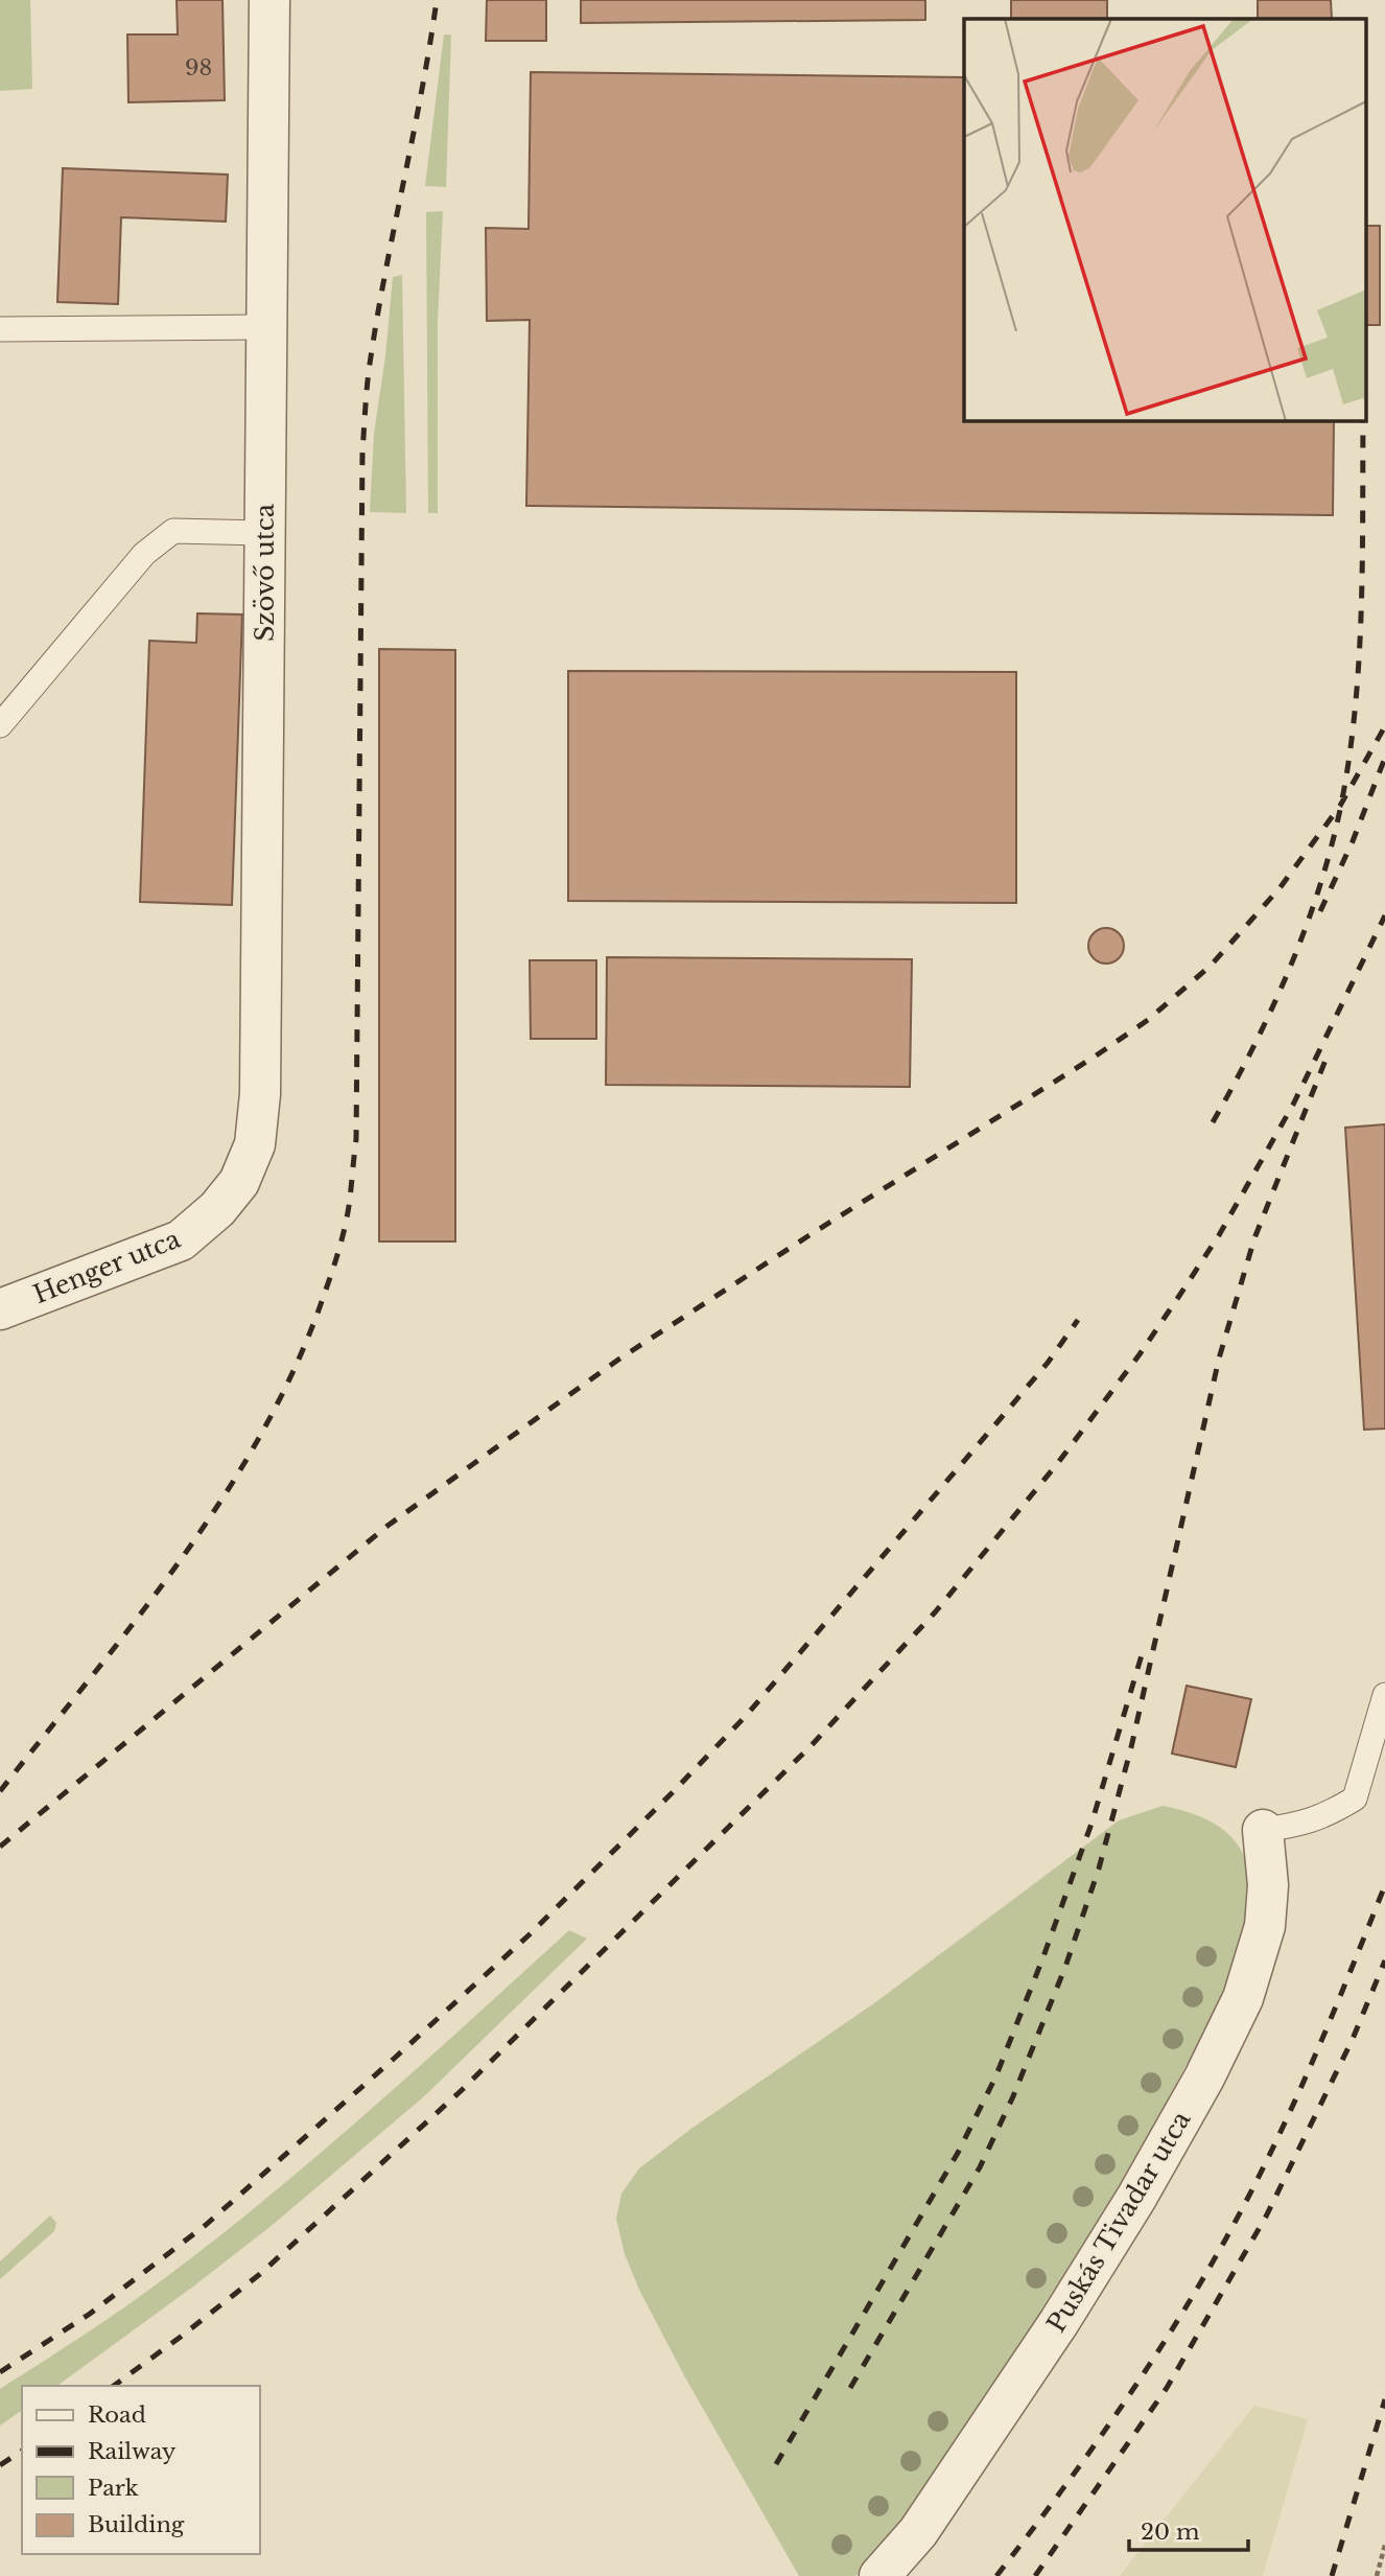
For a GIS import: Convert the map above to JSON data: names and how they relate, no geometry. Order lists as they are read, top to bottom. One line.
{"streets":{"street":["Szövő utca","Henger utca","Puskás Tivadar utca"]},"crossings":[["Szövő utca","Henger utca"]],"house_numbers":["98"],"legend":["Road","Railway","Park","Building"],"scale_bar":"20 m"}
